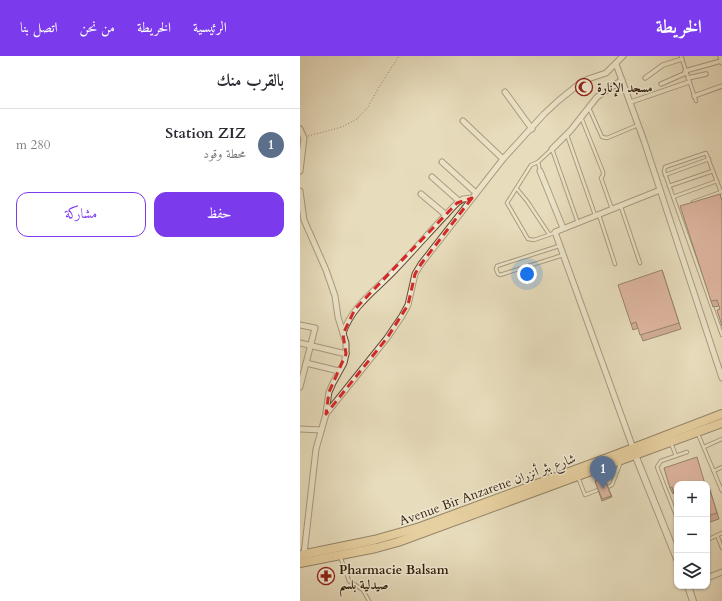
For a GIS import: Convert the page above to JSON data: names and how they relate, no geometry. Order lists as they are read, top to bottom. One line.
{"streets":{"main road":["Avenue Bir Anzarene شارع بئر أنزران"]},"places":{"mosque":["مسجد الإنارة"],"pharmacy":["Pharmacie Balsam صيدلية بلسم"]},"page":{"header":"الخريطة","nav":["الرئيسية","الخريطة","من نحن","اتصل بنا"],"heading":"بالقرب منك","list":[{"mark":"1","name":"Station ZIZ","note":"محطة وقود","value":"280 m"}],"buttons":["حفظ","مشاركة"],"pins":"1","map_buttons":["+","−"]}}
